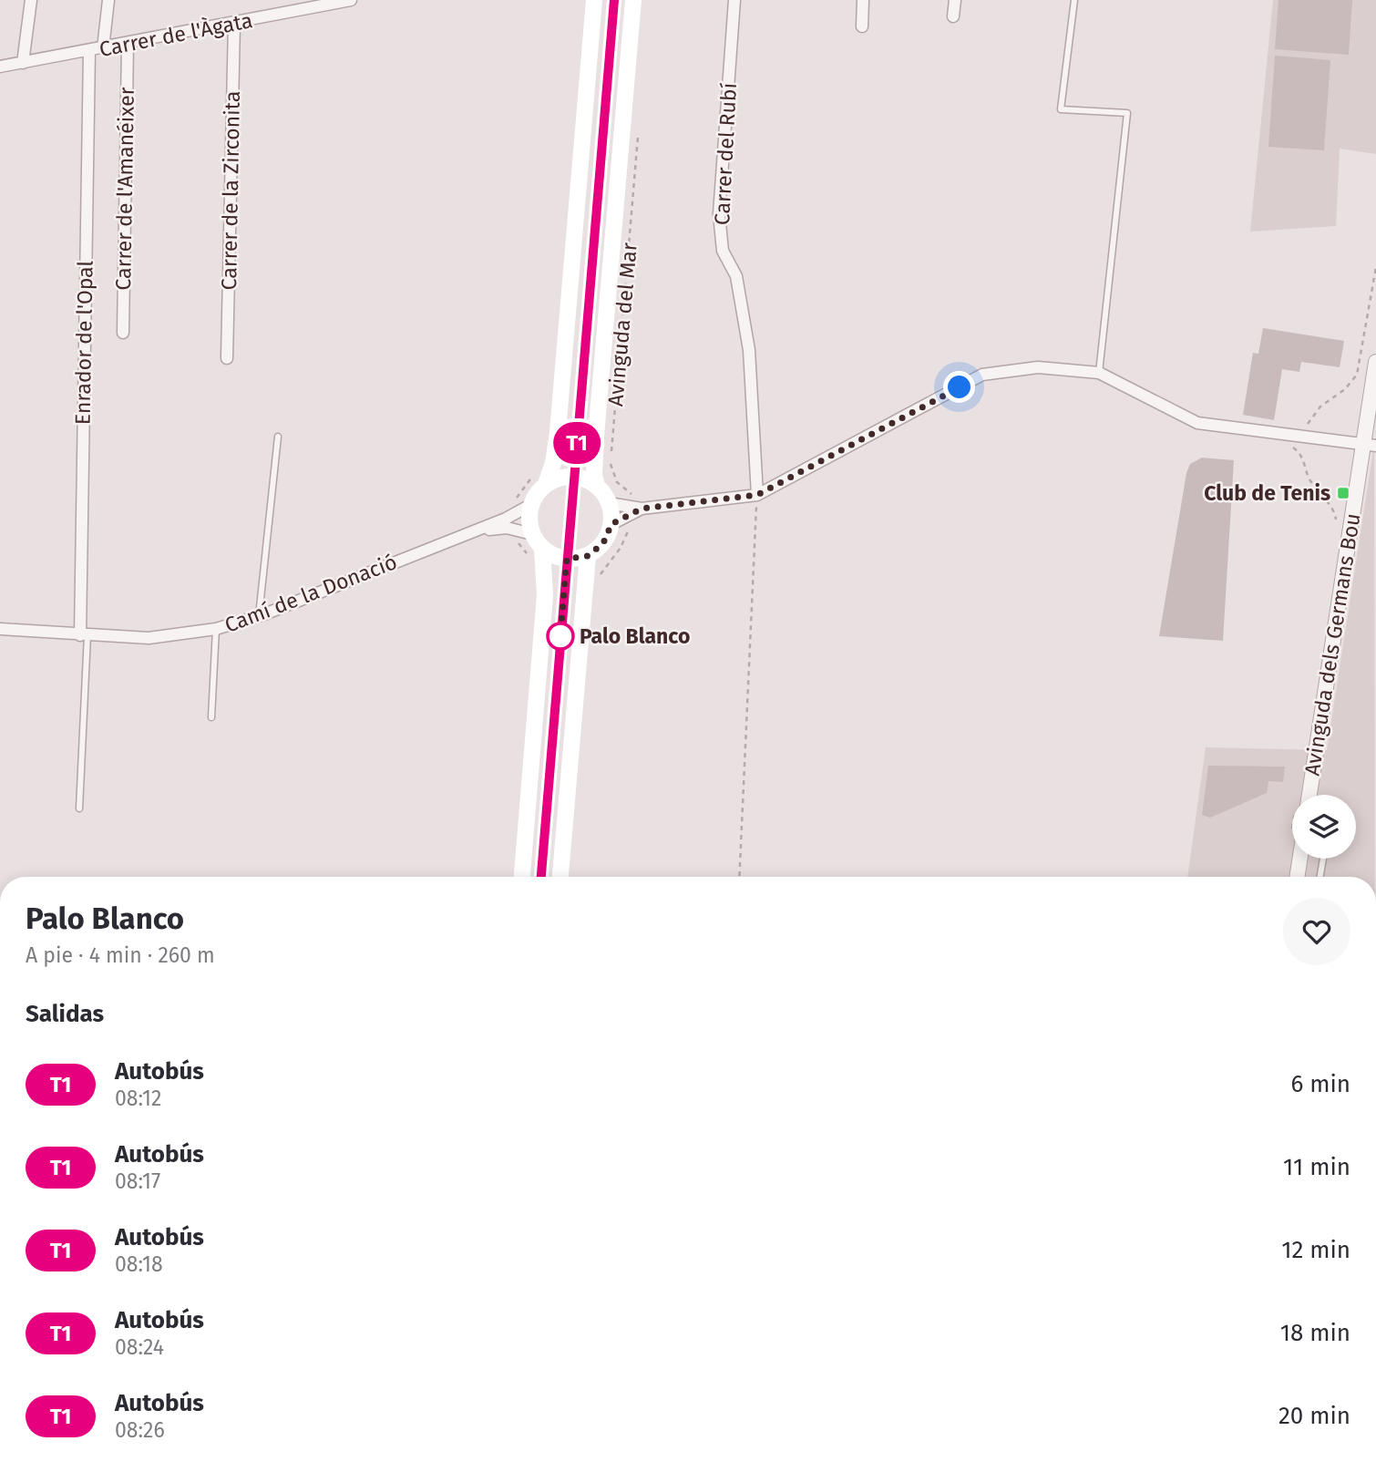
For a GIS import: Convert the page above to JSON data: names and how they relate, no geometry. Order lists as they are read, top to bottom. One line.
{"streets":{"main road":["Avinguda del Mar"],"street":["Carrer de l'Àgata","Carrer del Rubí","Carrer de l'Amanéixer","Carrer de la Zirconita","Enrador de l'Opal","Camí de la Donació","Avinguda dels Germans Bou"]},"crossings":[["Carrer de l'Àgata","Carrer de l'Amanéixer"],["Carrer de l'Àgata","Carrer de la Zirconita"],["Carrer de l'Àgata","Enrador de l'Opal"],["Enrador de l'Opal","Camí de la Donació"]],"places":{"transit":["Club de Tenis"],"other":["Palo Blanco"]},"lines":["bus line T1"],"page":{"on_map":"T1","heading":[["Palo Blanco","A pie · 4 min · 260 m"],"Salidas"],"list":[{"mark":"T1","name":"Autobús","note":"08:12","value":"6 min"},{"mark":"T1","name":"Autobús","note":"08:17","value":"11 min"},{"mark":"T1","name":"Autobús","note":"08:18","value":"12 min"},{"mark":"T1","name":"Autobús","note":"08:24","value":"18 min"},{"mark":"T1","name":"Autobús","note":"08:26","value":"20 min"}]}}
